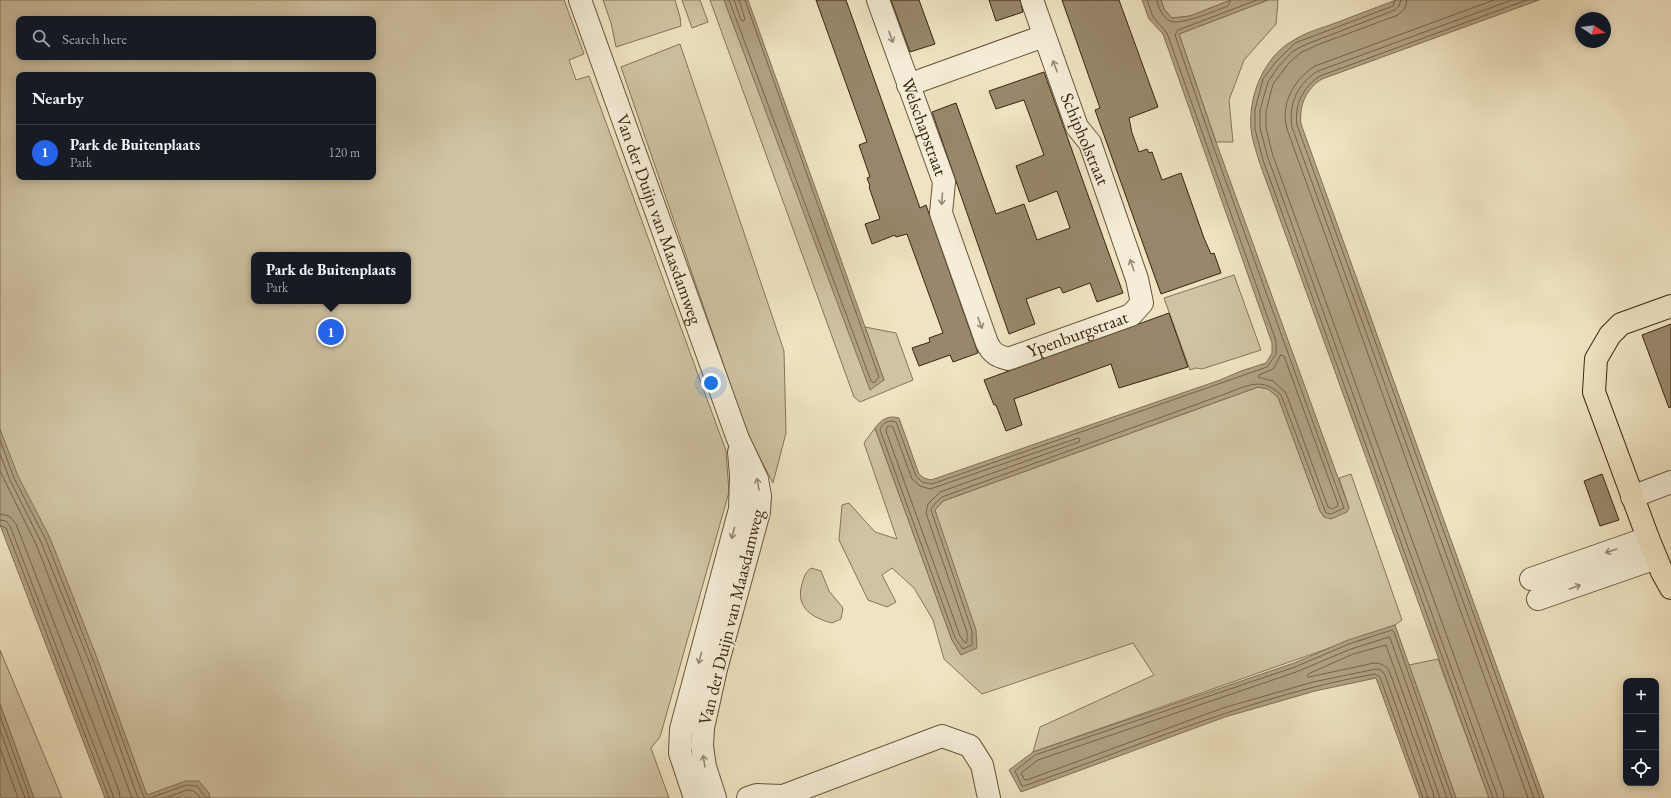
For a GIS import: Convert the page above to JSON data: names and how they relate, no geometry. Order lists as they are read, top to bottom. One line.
{"streets":{"street":["Welschapstraat","Schipholstraat","Van der Duijn van Maasdamweg","Ypenburgstraat"]},"crossings":[["Welschapstraat","Ypenburgstraat"],["Schipholstraat","Ypenburgstraat"]],"one_way":["Welschapstraat","Schipholstraat"],"north":"right","page":{"search":"Search here","heading":"Nearby","list":[{"mark":"1","name":"Park de Buitenplaats","note":"Park","value":"120 m"}],"popup":["Park de Buitenplaats","Park"],"pins":"1","map_buttons":["+","−"]}}
